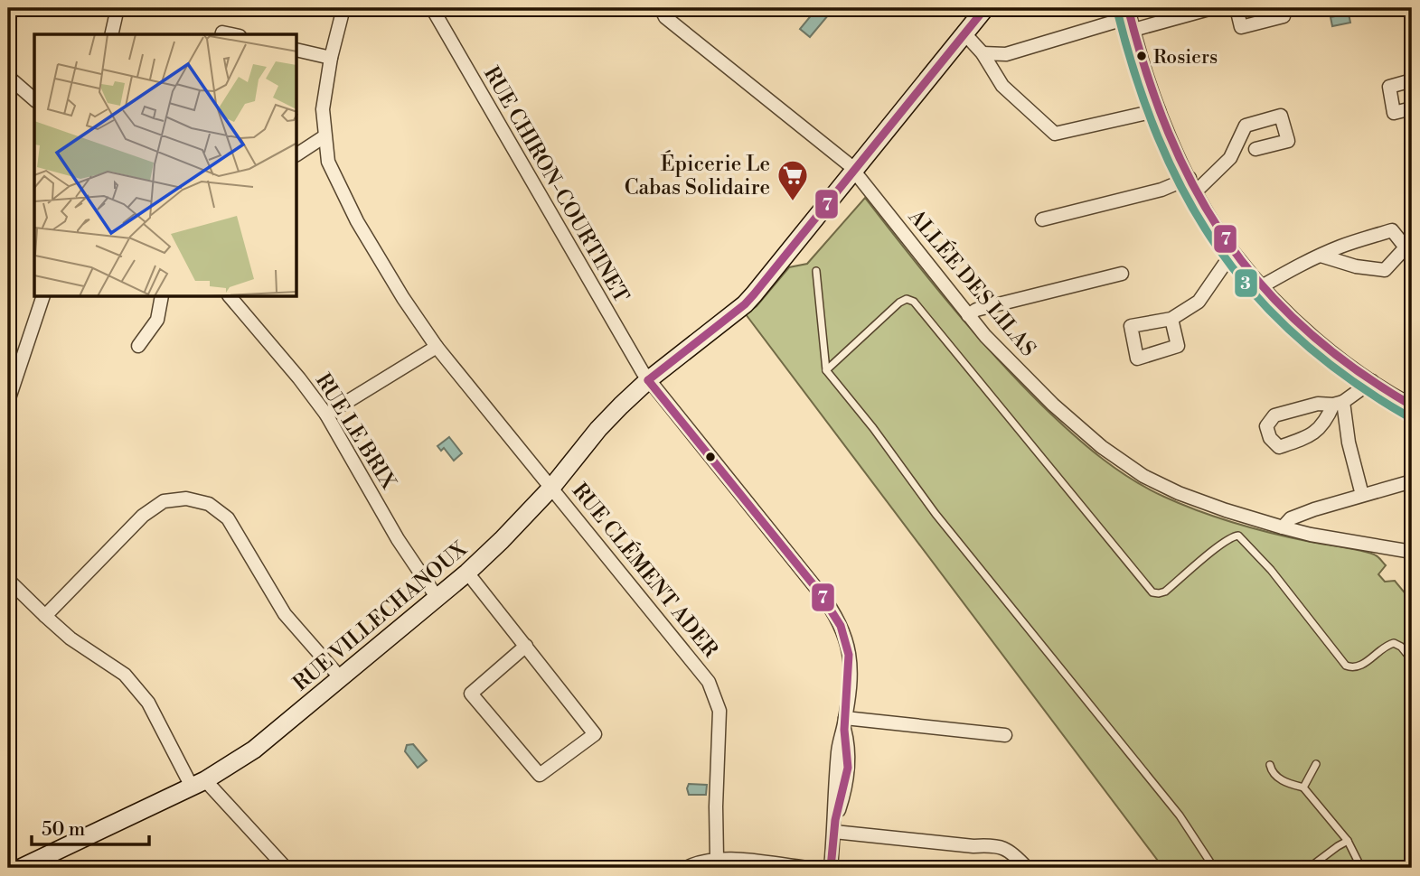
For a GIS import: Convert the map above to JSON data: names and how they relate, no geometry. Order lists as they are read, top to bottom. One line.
{"streets":{"street":["RUE CHIRON-COURTINET","ALLÉE DES LILAS","RUE LE BRIX","RUE CLÉMENT ADER","RUE VILLECHANOUX"]},"crossings":[["RUE CHIRON-COURTINET","RUE VILLECHANOUX"],["ALLÉE DES LILAS","RUE VILLECHANOUX"],["RUE LE BRIX","RUE VILLECHANOUX"],["RUE CLÉMENT ADER","RUE VILLECHANOUX"]],"places":{"other":["Rosiers"],"supermarket":["Épicerie Le Cabas Solidaire"]},"lines":["transit line 7","transit line 3"],"scale_bar":"50 m"}
